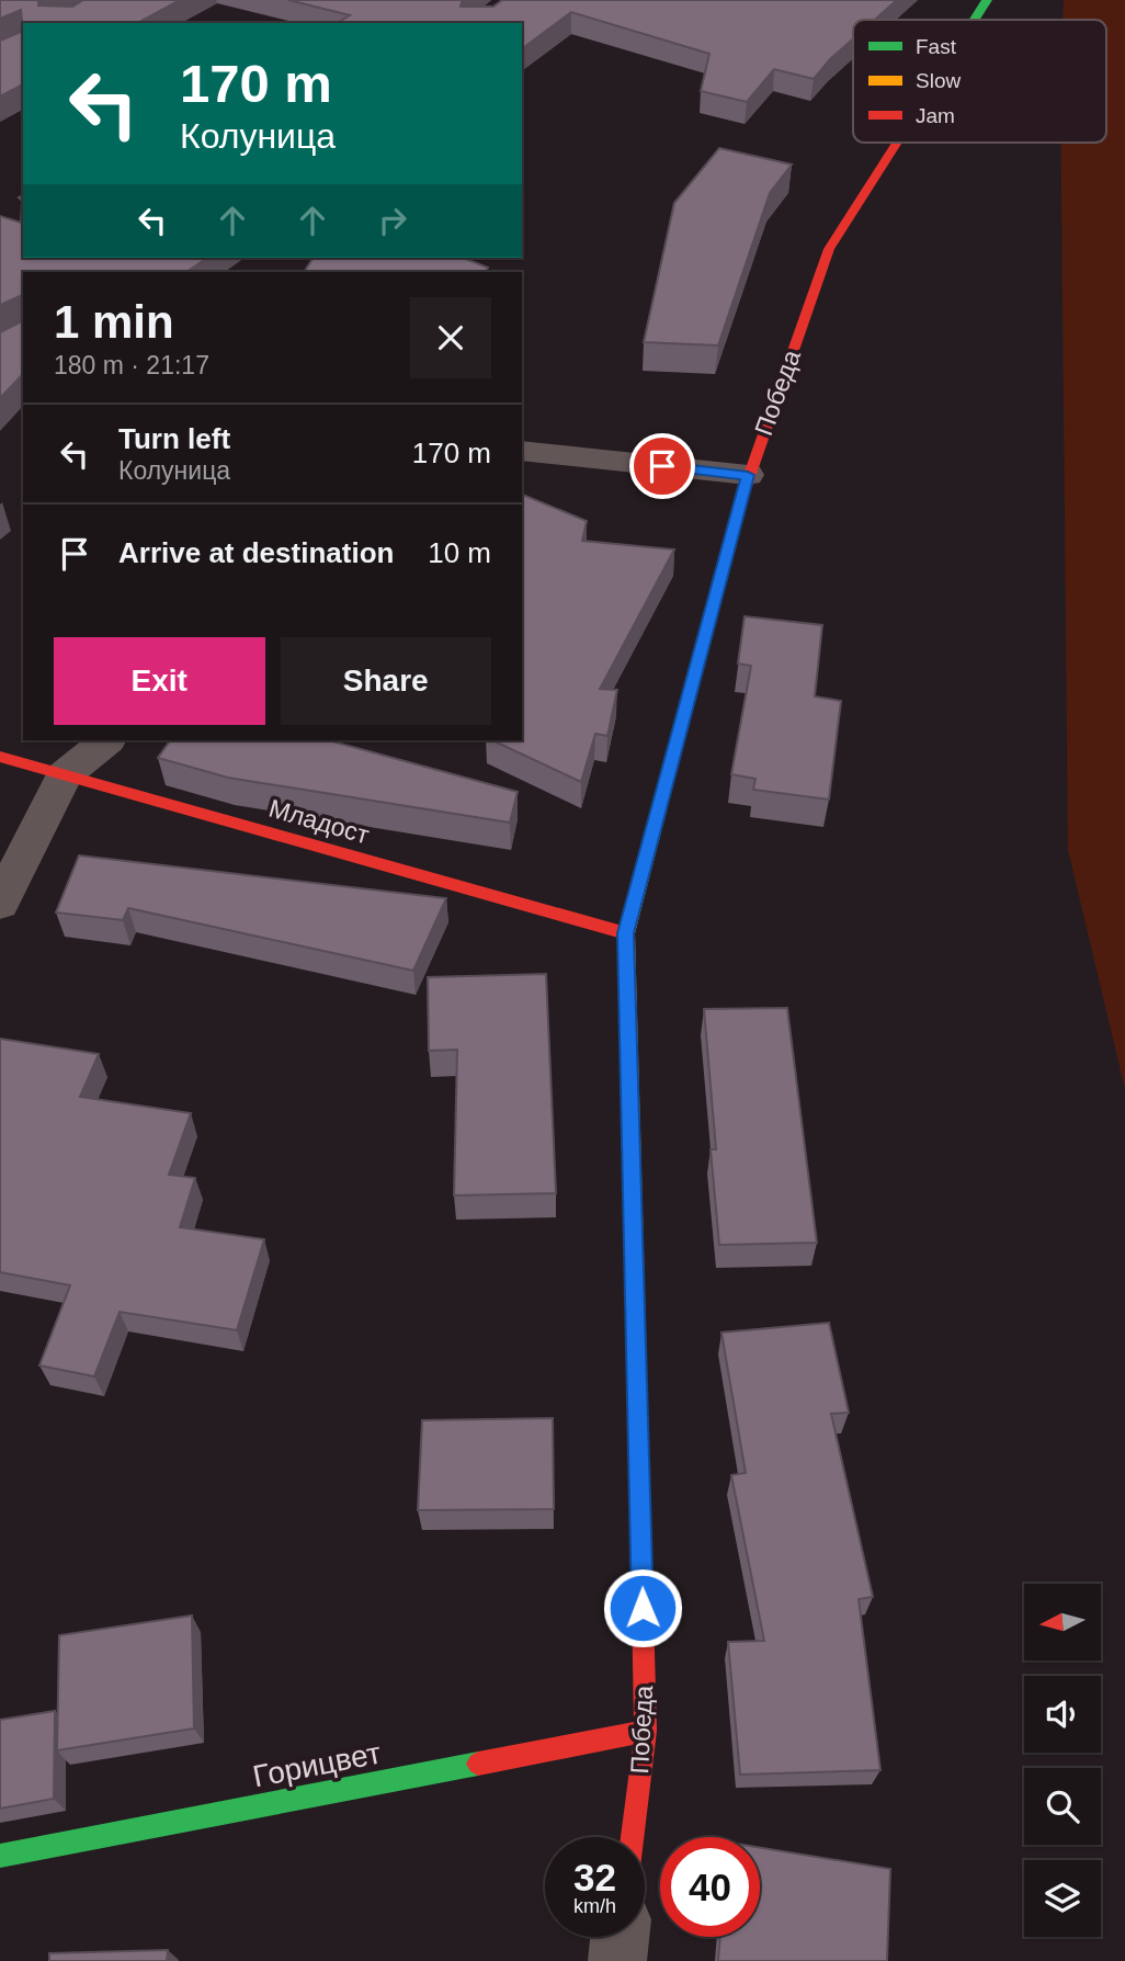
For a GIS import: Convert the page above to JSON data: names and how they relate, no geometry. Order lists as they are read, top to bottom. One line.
{"streets":{"street":["Победа","Младост","Горицвет"]},"crossings":[["Победа","Младост"],["Победа","Горицвет"]],"legend":["Fast","Slow","Jam"],"north":"left","page":{"turn":["170 m","Колуница"],"heading":["1 min","180 m · 21:17"],"list":[{"name":"Turn left","note":"Колуница","value":"170 m"},{"name":"Arrive at destination","value":"10 m"}],"buttons":["Exit","Share"],"speed":"32 km/h","limit":"40"}}
